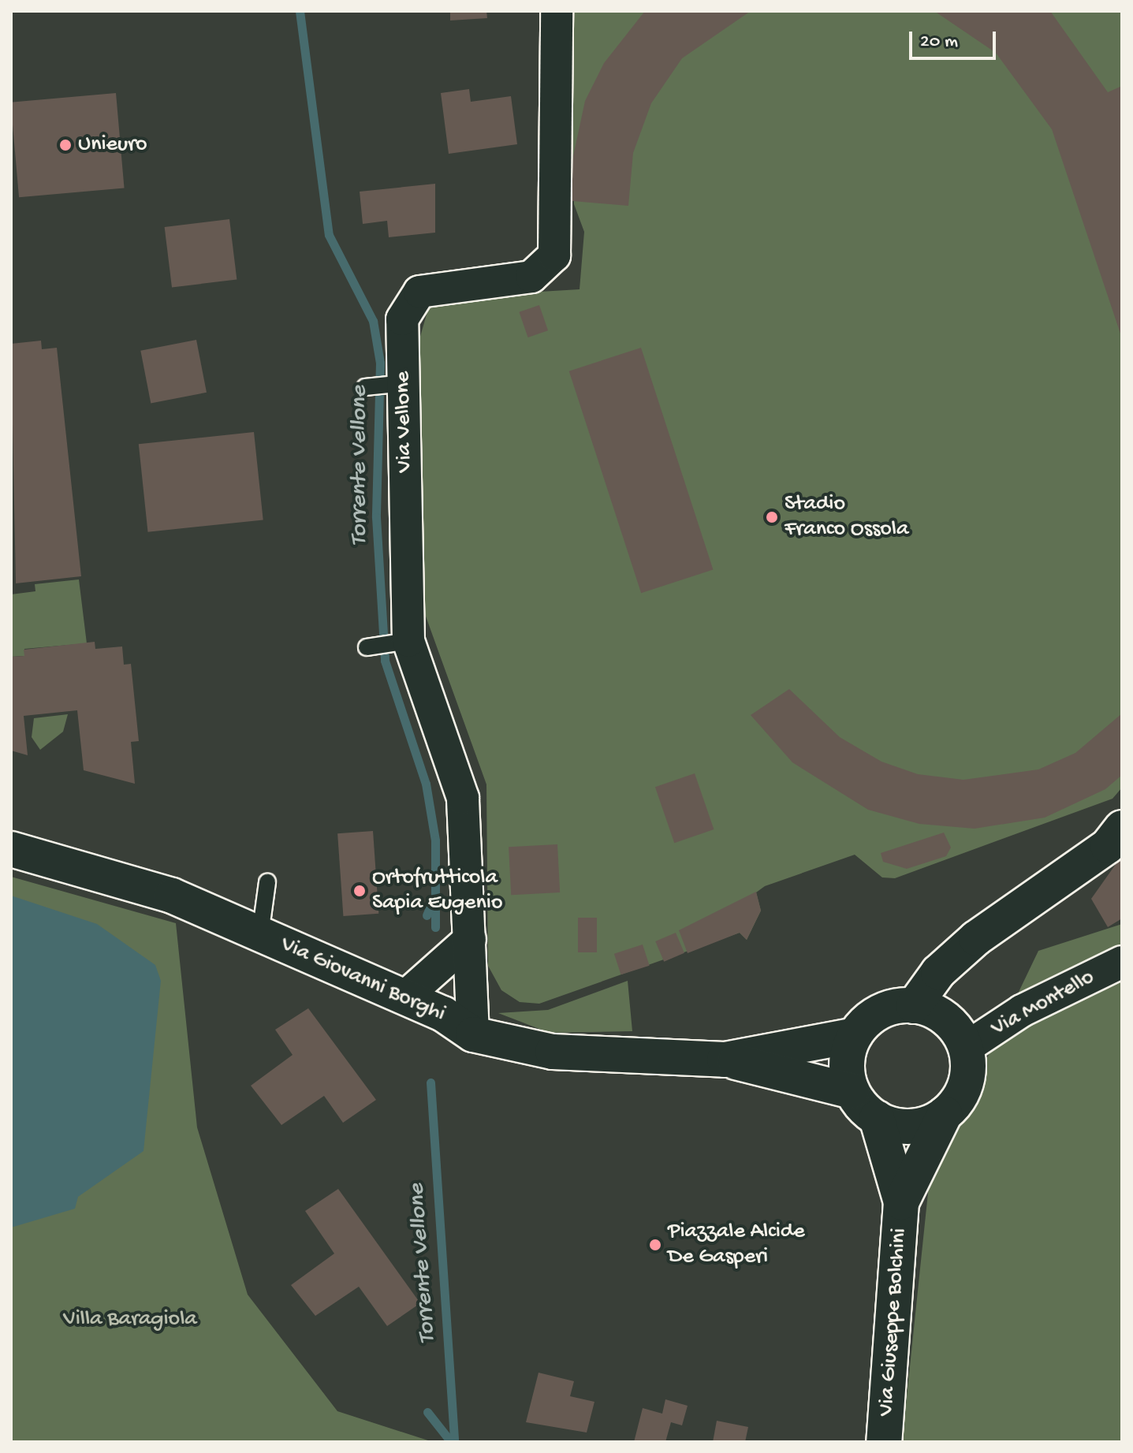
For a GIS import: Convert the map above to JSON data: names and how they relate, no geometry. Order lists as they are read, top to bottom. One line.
{"streets":{"main road":["Via Giovanni Borghi","Via Giuseppe Bolchini"],"street":["Via Vellone","Via Montello"]},"crossings":[["Via Vellone","Via Giovanni Borghi"],["Via Giovanni Borghi","Via Montello"]],"water":["Torrente Vellone"],"parks":["Villa Baragiola"],"places":["Unieuro","Stadio Franco Ossola","Ortofrutticola Sapia Eugenio","Piazzale Alcide De Gasperi"],"scale_bar":"20 m"}
